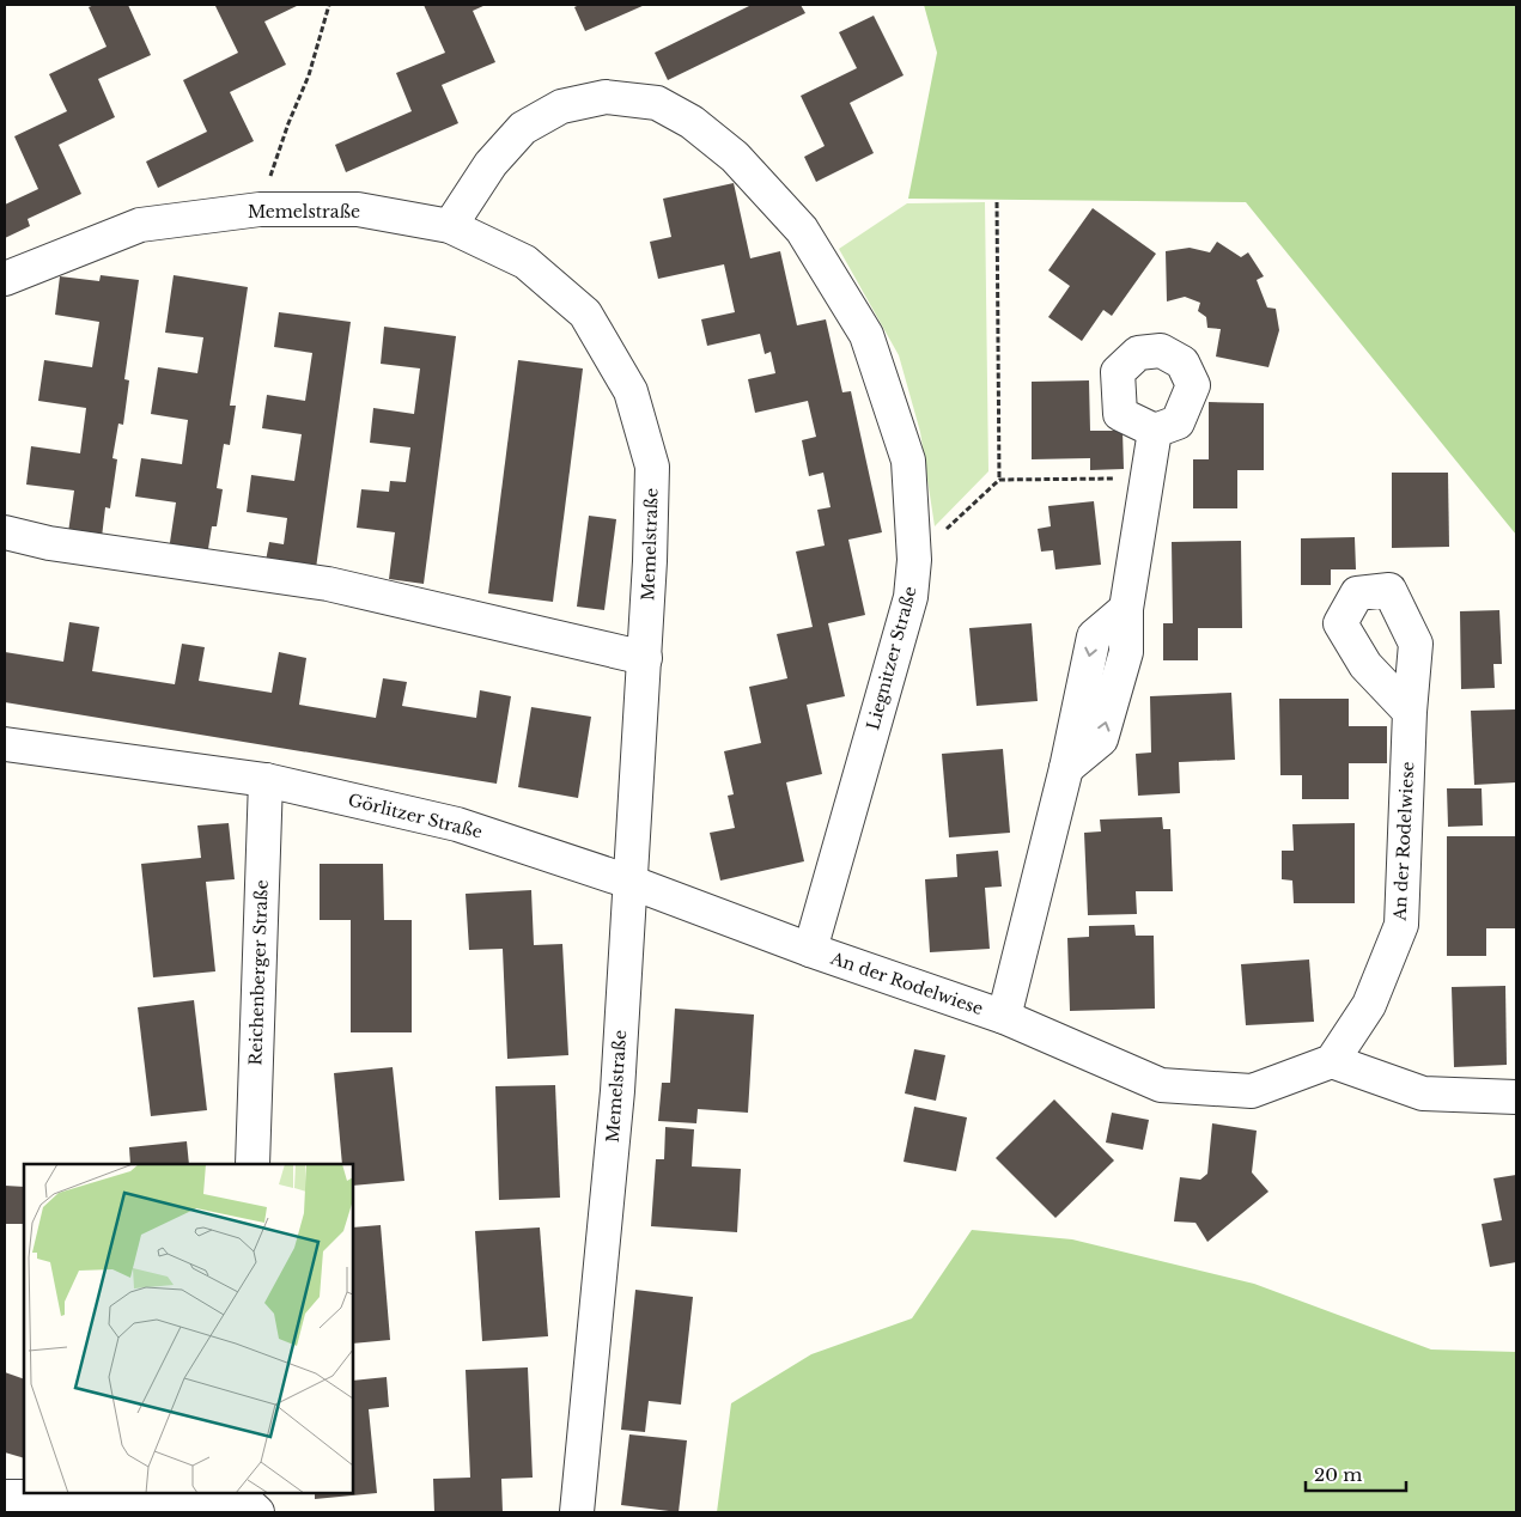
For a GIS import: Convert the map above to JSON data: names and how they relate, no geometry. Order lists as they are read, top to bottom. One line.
{"streets":{"street":["Memelstraße","Liegnitzer Straße","Görlitzer Straße","An der Rodelwiese","Reichenberger Straße"]},"crossings":[["Memelstraße","Liegnitzer Straße"],["Memelstraße","Görlitzer Straße"],["Liegnitzer Straße","Görlitzer Straße"],["Liegnitzer Straße","An der Rodelwiese"],["Görlitzer Straße","An der Rodelwiese"],["Görlitzer Straße","Reichenberger Straße"]],"scale_bar":"20 m"}
